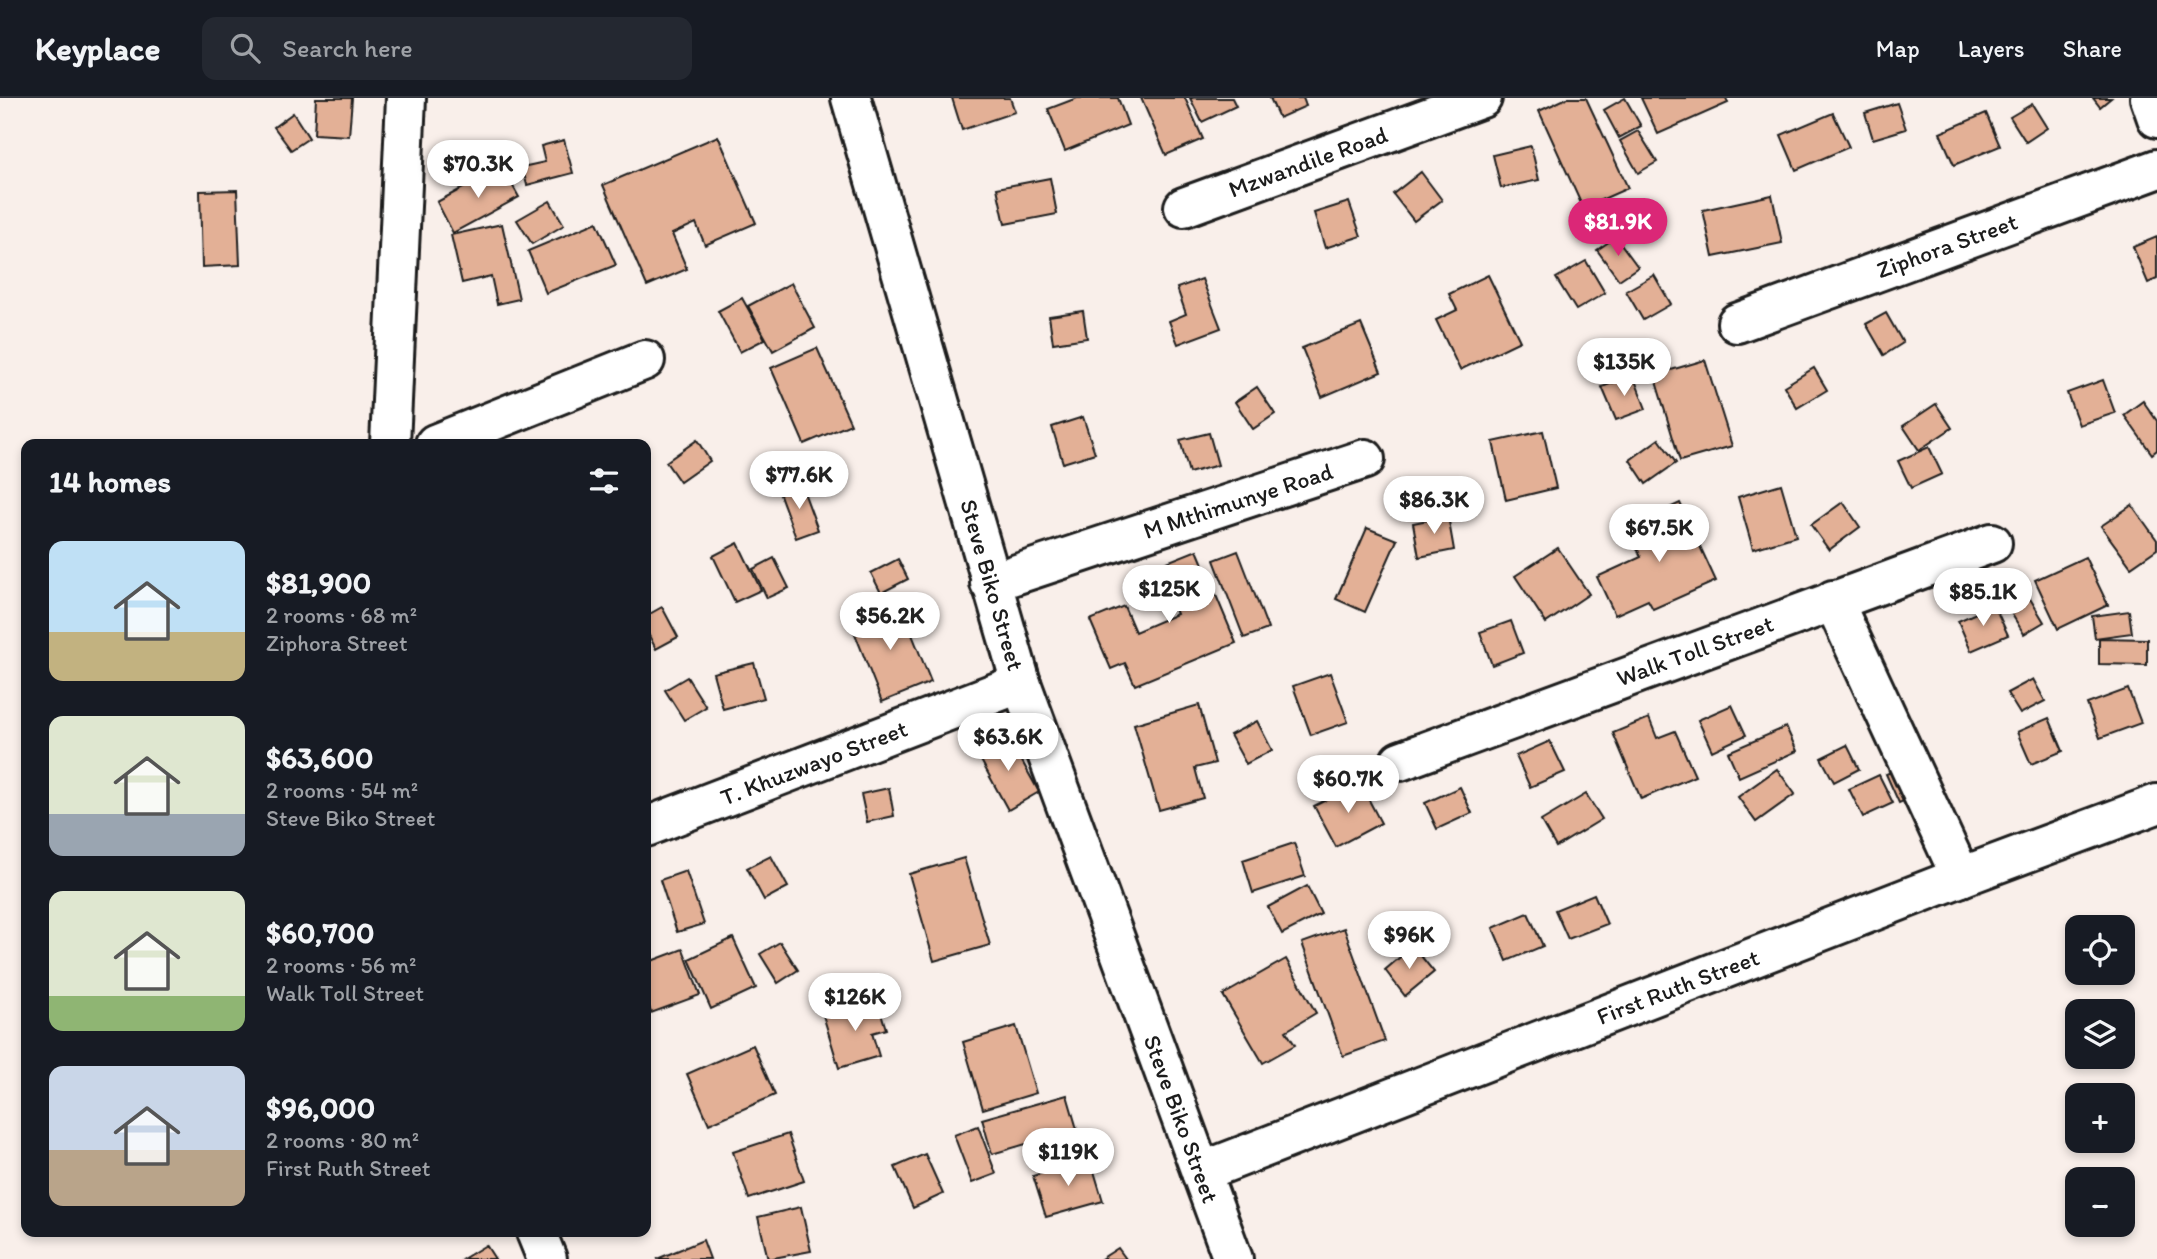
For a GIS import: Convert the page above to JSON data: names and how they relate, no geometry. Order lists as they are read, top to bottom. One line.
{"streets":{"street":["Mzwandile Road","Ziphora Street","M Mthimunye Road","Steve Biko Street","Walk Toll Street","T. Khuzwayo Street","First Ruth Street"]},"crossings":[["M Mthimunye Road","Steve Biko Street"],["Steve Biko Street","T. Khuzwayo Street"],["Steve Biko Street","First Ruth Street"]],"page":{"header":"Keyplace","search":"Search here","nav":["Map","Layers","Share"],"price":["$70.3K","$81.9K","$135K","$77.6K","$86.3K","$67.5K","$125K","$85.1K","$56.2K","$63.6K","$60.7K","$96K","$126K","$119K"],"heading":"14 homes","list":[{"name":"$81,900","note":"2 rooms · 68 m² · Ziphora Street"},{"name":"$63,600","note":"2 rooms · 54 m² · Steve Biko Street"},{"name":"$60,700","note":"2 rooms · 56 m² · Walk Toll Street"},{"name":"$96,000","note":"2 rooms · 80 m² · First Ruth Street"}],"map_buttons":["+","−"]}}
